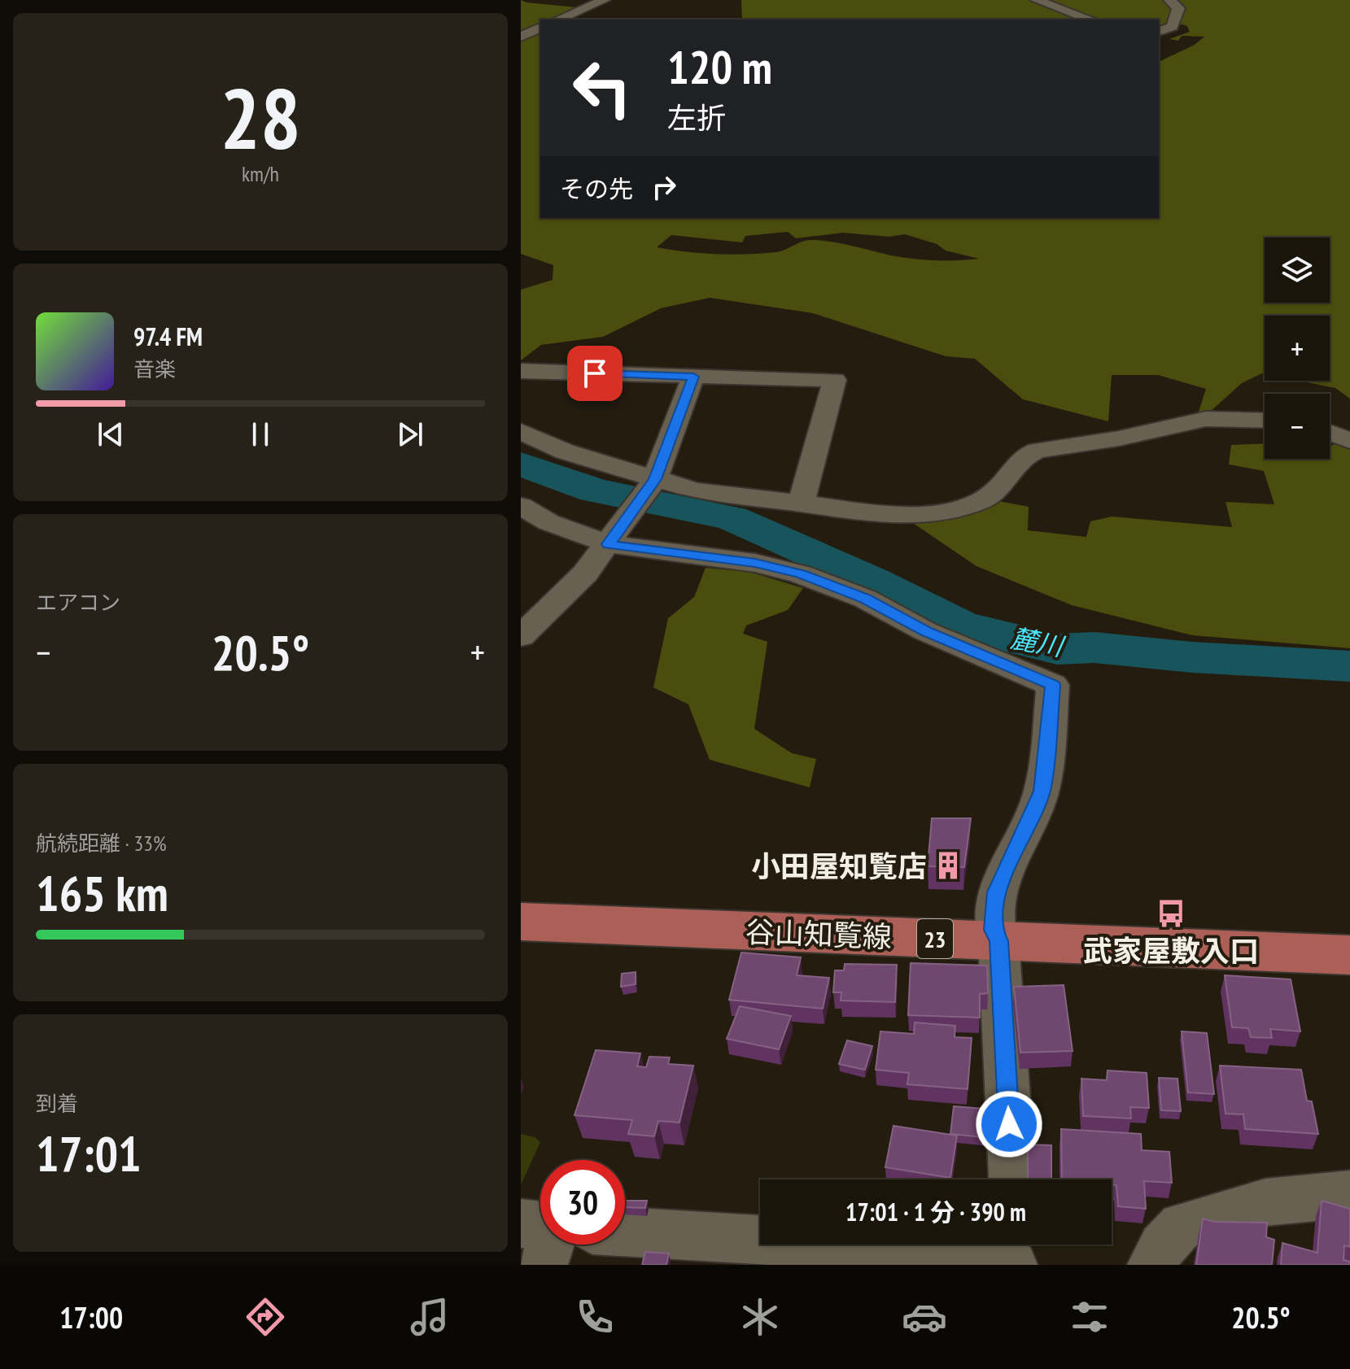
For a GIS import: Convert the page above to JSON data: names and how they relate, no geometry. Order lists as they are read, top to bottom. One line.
{"streets":{"main road":["谷山知覧線","23"]},"water":["麓川"],"places":{"building":["小田屋知覧店"],"bus stop":["武家屋敷入口"]},"page":{"tile":[["28","km/h"],"エアコン",["航続距離 · 33%","165 km"],["到着","17:01"]],"turn":["120 m","左折"],"then":"その先","map_buttons":["+","−"],"song":["97.4 FM","音楽"],"heat":["−","20.5°","+"],"limit":"30","trip":"17:01 · 1 分 · 390 m","tabs":["17:00","20.5°"]}}
